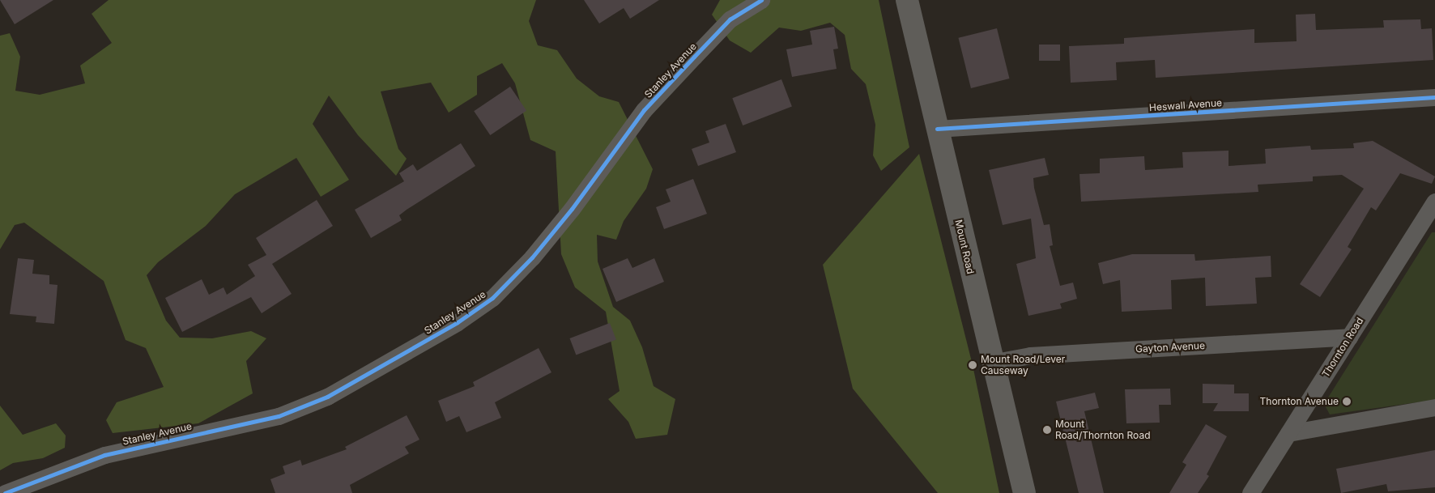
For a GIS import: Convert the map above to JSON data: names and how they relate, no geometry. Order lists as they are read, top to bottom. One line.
{"streets":{"main road":["Mount Road"],"street":["Stanley Avenue","Heswall Avenue","Gayton Avenue","Thornton Road"]},"crossings":[["Heswall Avenue","Mount Road"],["Mount Road","Gayton Avenue"],["Gayton Avenue","Thornton Road"]],"places":["Mount Road/Lever Causeway","Thornton Avenue","Mount Road/Thornton Road"]}
